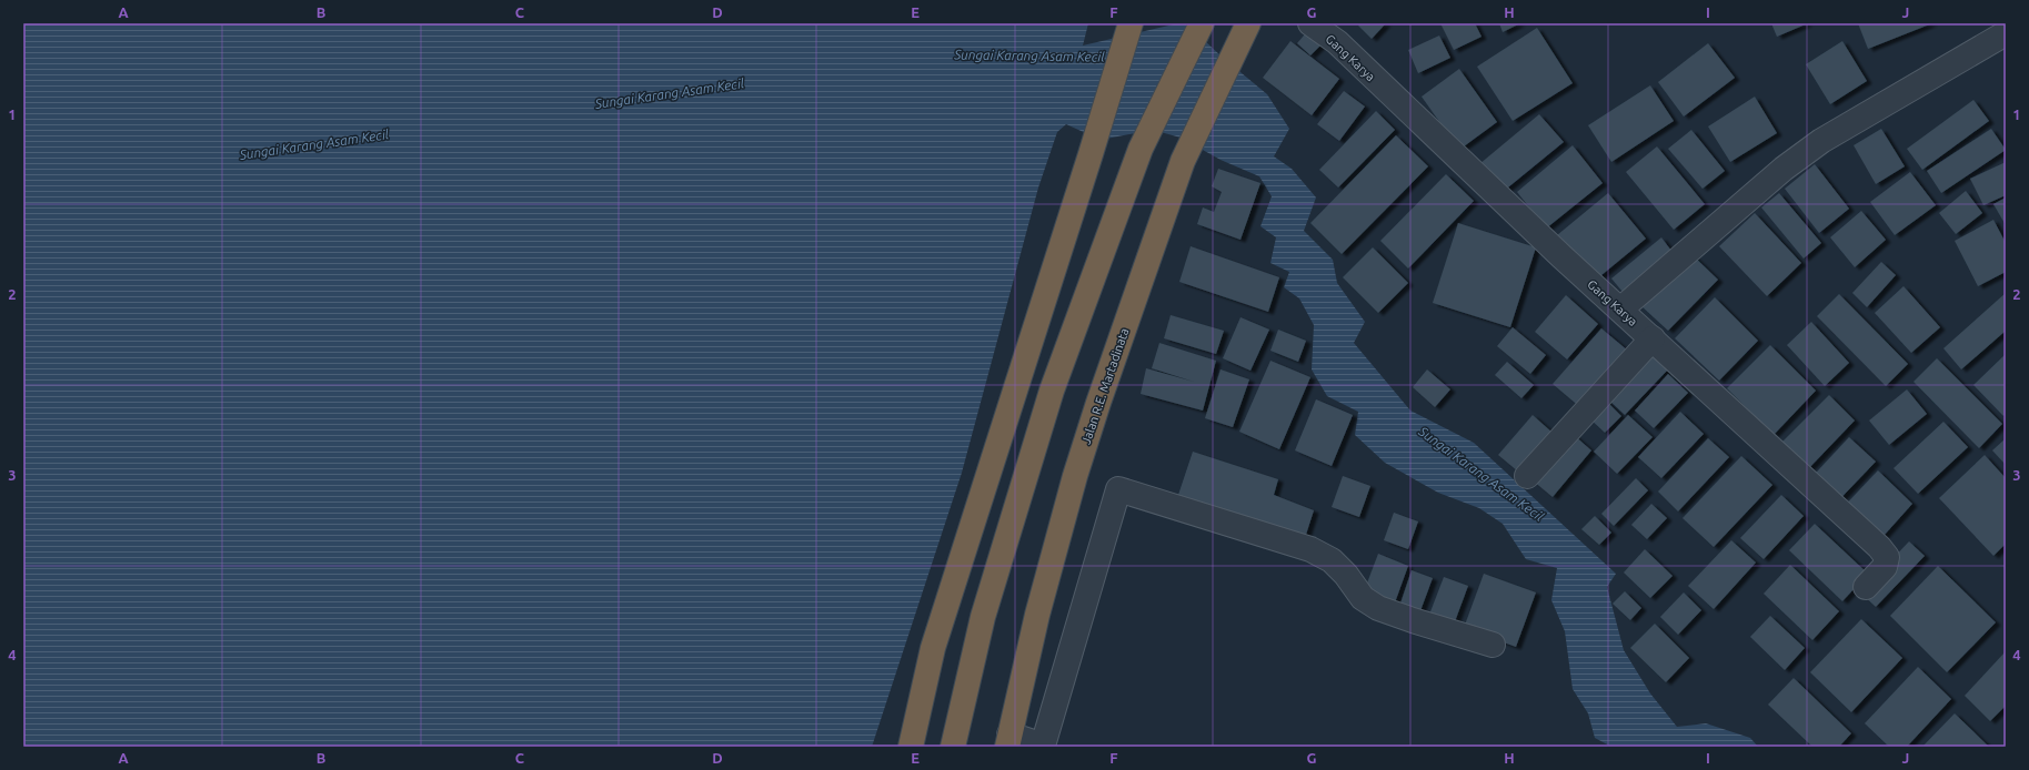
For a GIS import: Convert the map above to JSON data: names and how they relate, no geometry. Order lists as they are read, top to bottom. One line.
{"streets":{"highway":["Jalan R.E. Martadinata"],"street":["Gang Karya"]},"water":["Sungai Karang Asam Kecil"],"grid":{"columns":["A","B","C","D","E","F","G","H","I","J"],"rows":["1","2","3","4"]}}
